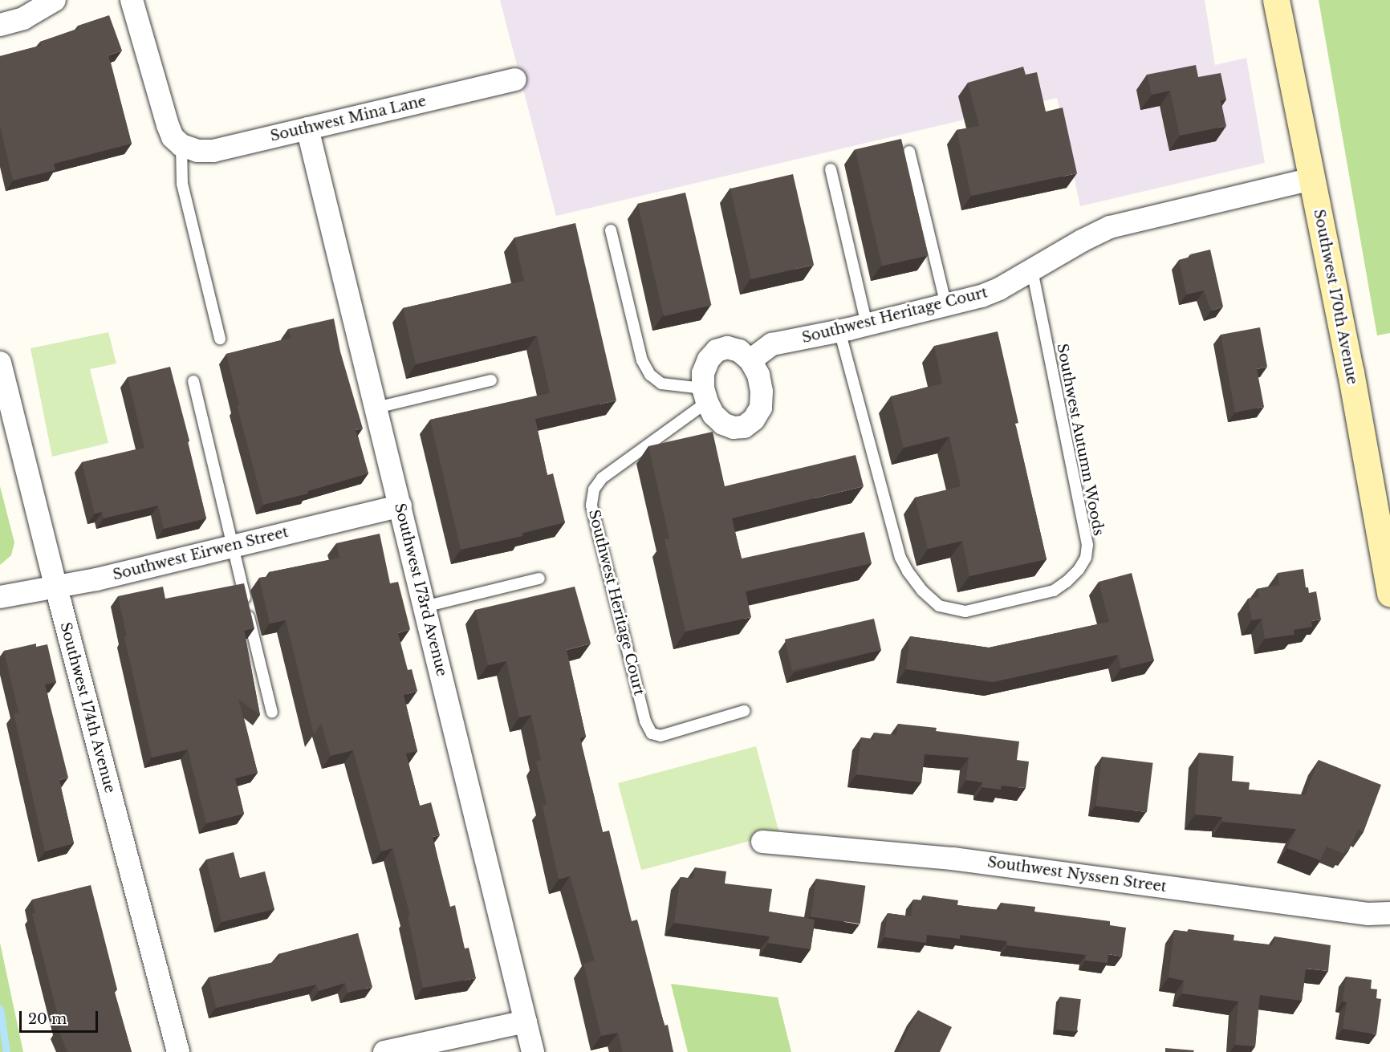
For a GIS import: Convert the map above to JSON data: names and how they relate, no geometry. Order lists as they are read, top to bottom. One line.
{"streets":{"main road":["Southwest 170th Avenue"],"street":["Southwest Mina Lane","Southwest Heritage Court","Southwest Eirwen Street","Southwest 173rd Avenue","Southwest 174th Avenue","Southwest Nyssen Street"],"lane":["Southwest Autumn Woods"]},"crossings":[["Southwest Mina Lane","Southwest 173rd Avenue"],["Southwest 170th Avenue","Southwest Heritage Court"],["Southwest Heritage Court","Southwest Autumn Woods"],["Southwest Eirwen Street","Southwest 173rd Avenue"],["Southwest Eirwen Street","Southwest 174th Avenue"]],"scale_bar":"20 m"}
